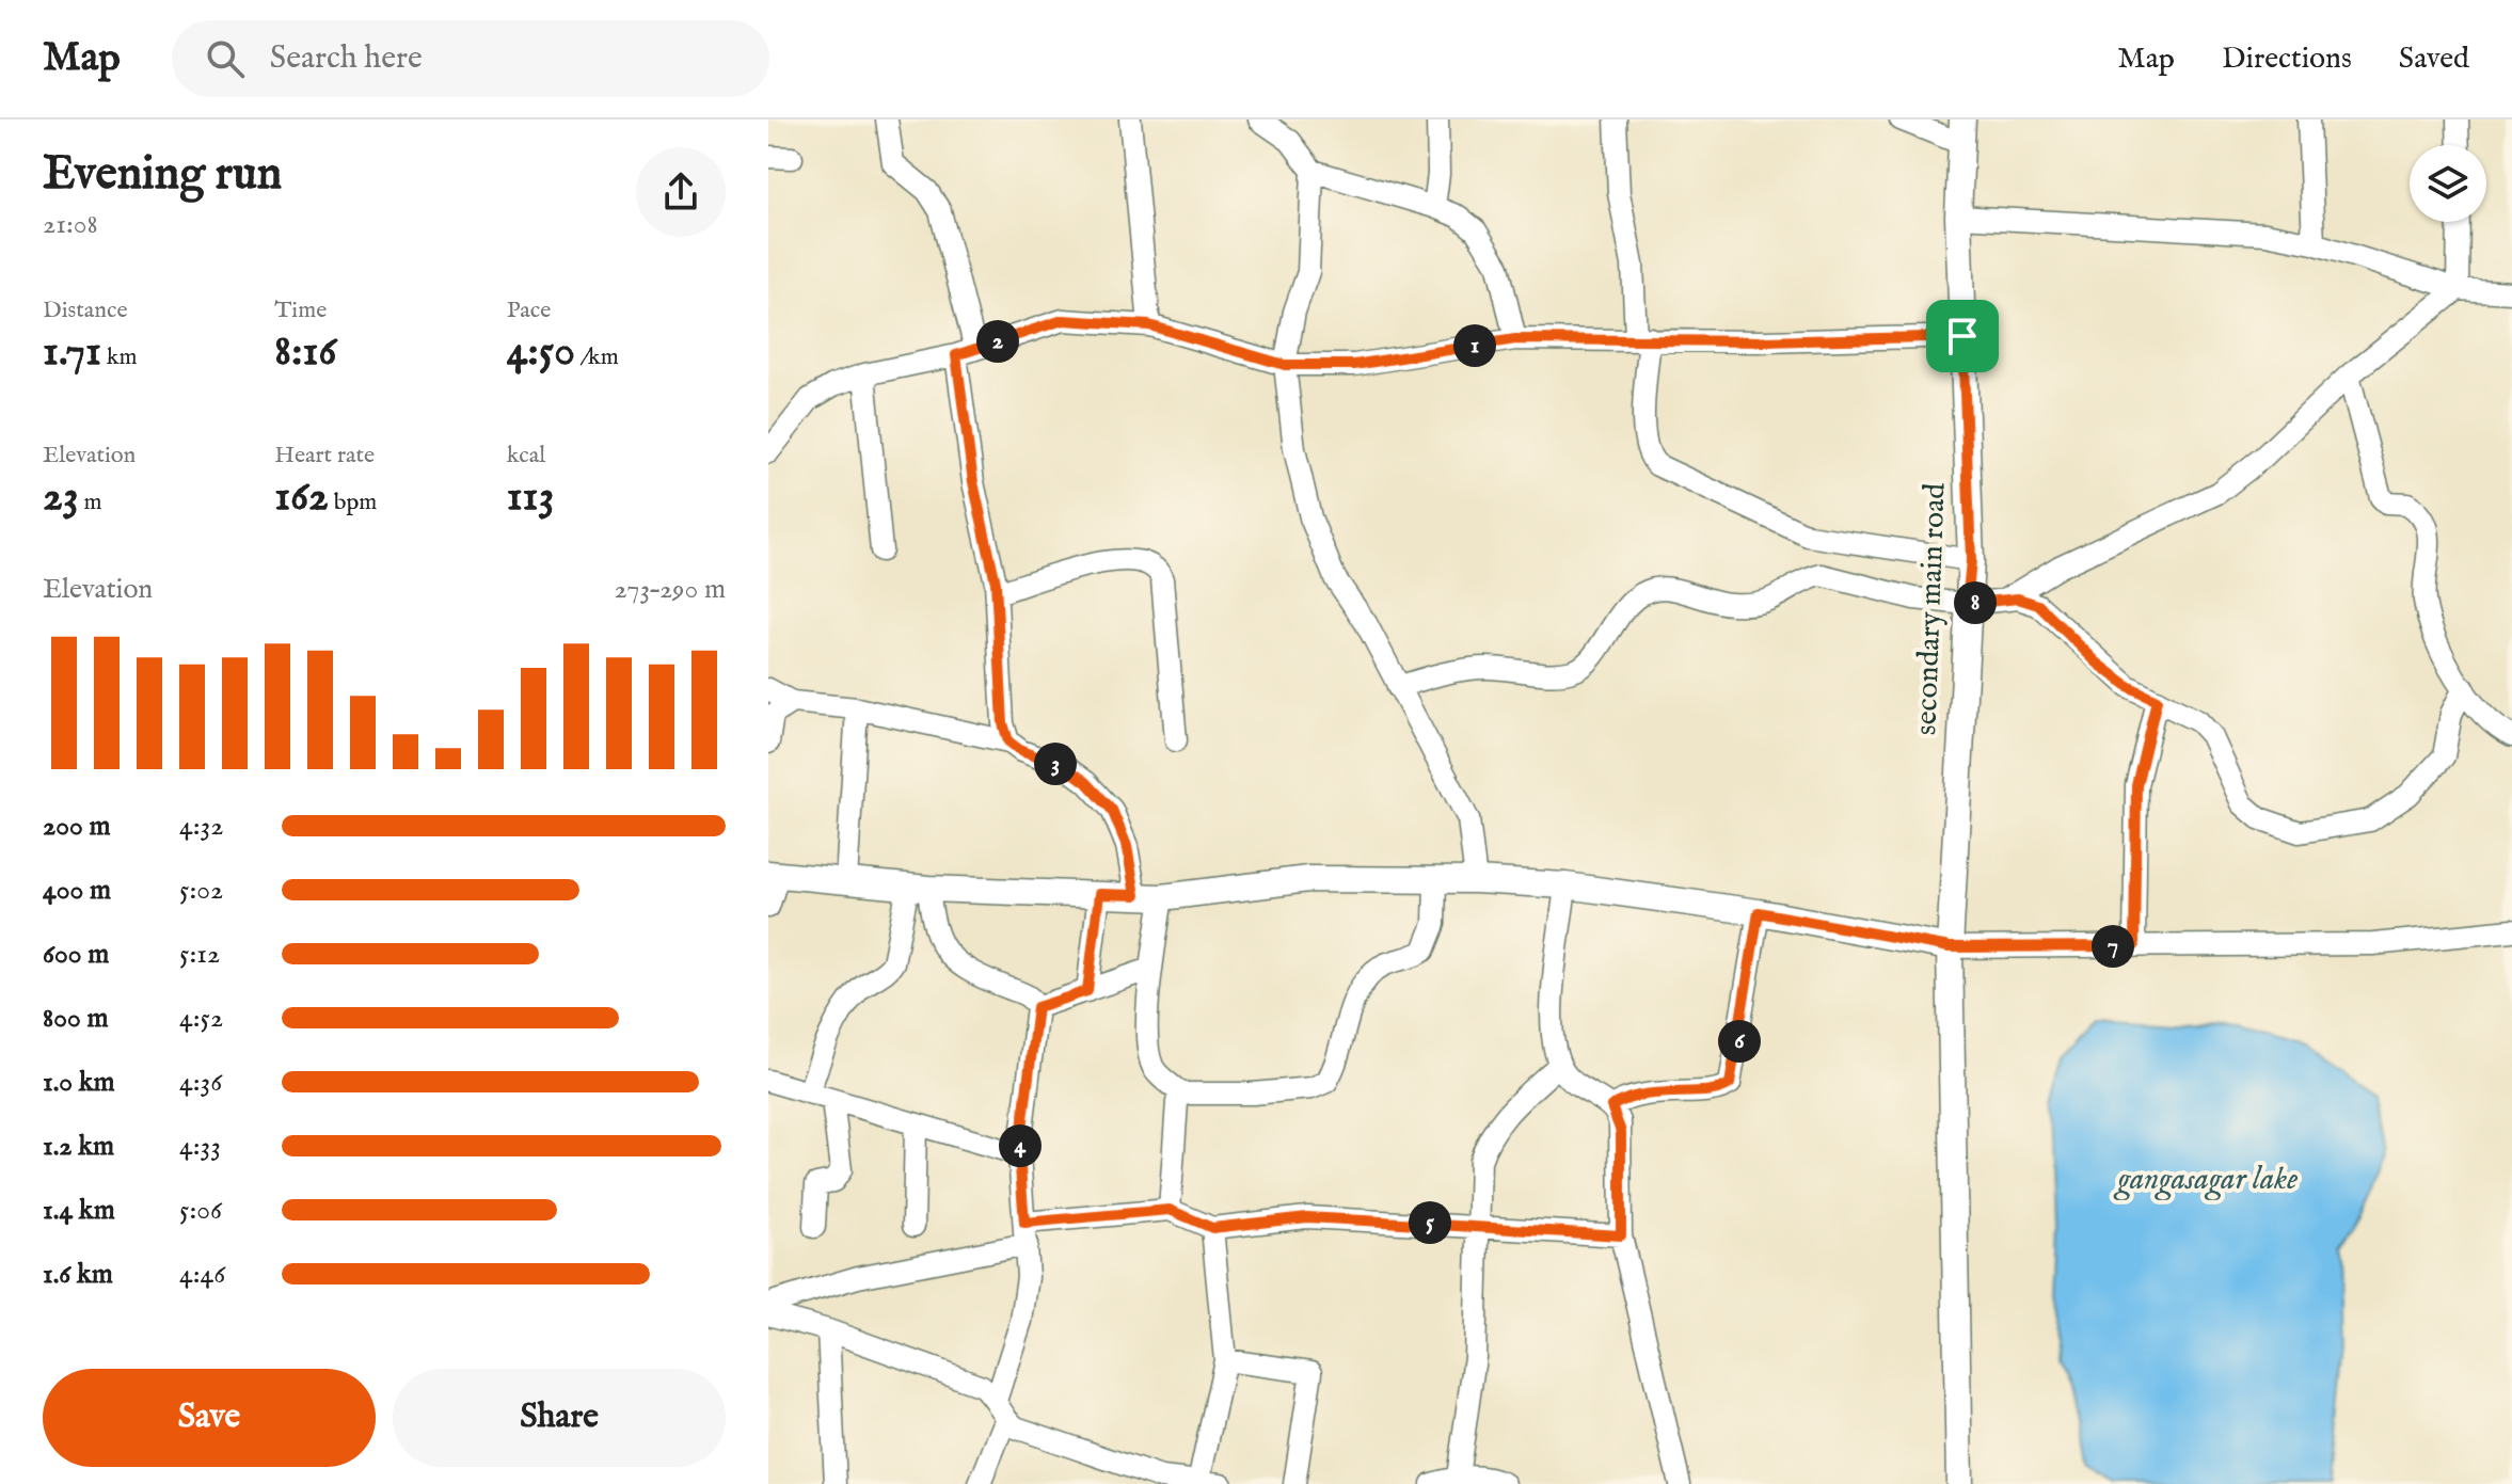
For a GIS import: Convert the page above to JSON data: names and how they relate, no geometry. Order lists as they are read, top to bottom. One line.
{"streets":{"main road":["secondary main road"]},"water":["gangasagar lake"],"page":{"header":"Map","search":"Search here","nav":["Map","Directions","Saved"],"heading":["Evening run","21:08"],"stats":[["Distance","1.71 km"],["Time","8:16"],["Pace","4:50 /km"],["Elevation","23 m"],["Heart rate","162 bpm"],["kcal","113"]],"pins":["2","1","8","3","7","6","4","5"],"chart":["Elevation","273–290 m"],"list":[{"name":"200 m","note":"4:32"},{"name":"400 m","note":"5:02"},{"name":"600 m","note":"5:12"},{"name":"800 m","note":"4:52"},{"name":"1.0 km","note":"4:36"},{"name":"1.2 km","note":"4:33"},{"name":"1.4 km","note":"5:06"},{"name":"1.6 km","note":"4:46"}],"buttons":["Save","Share"]}}
